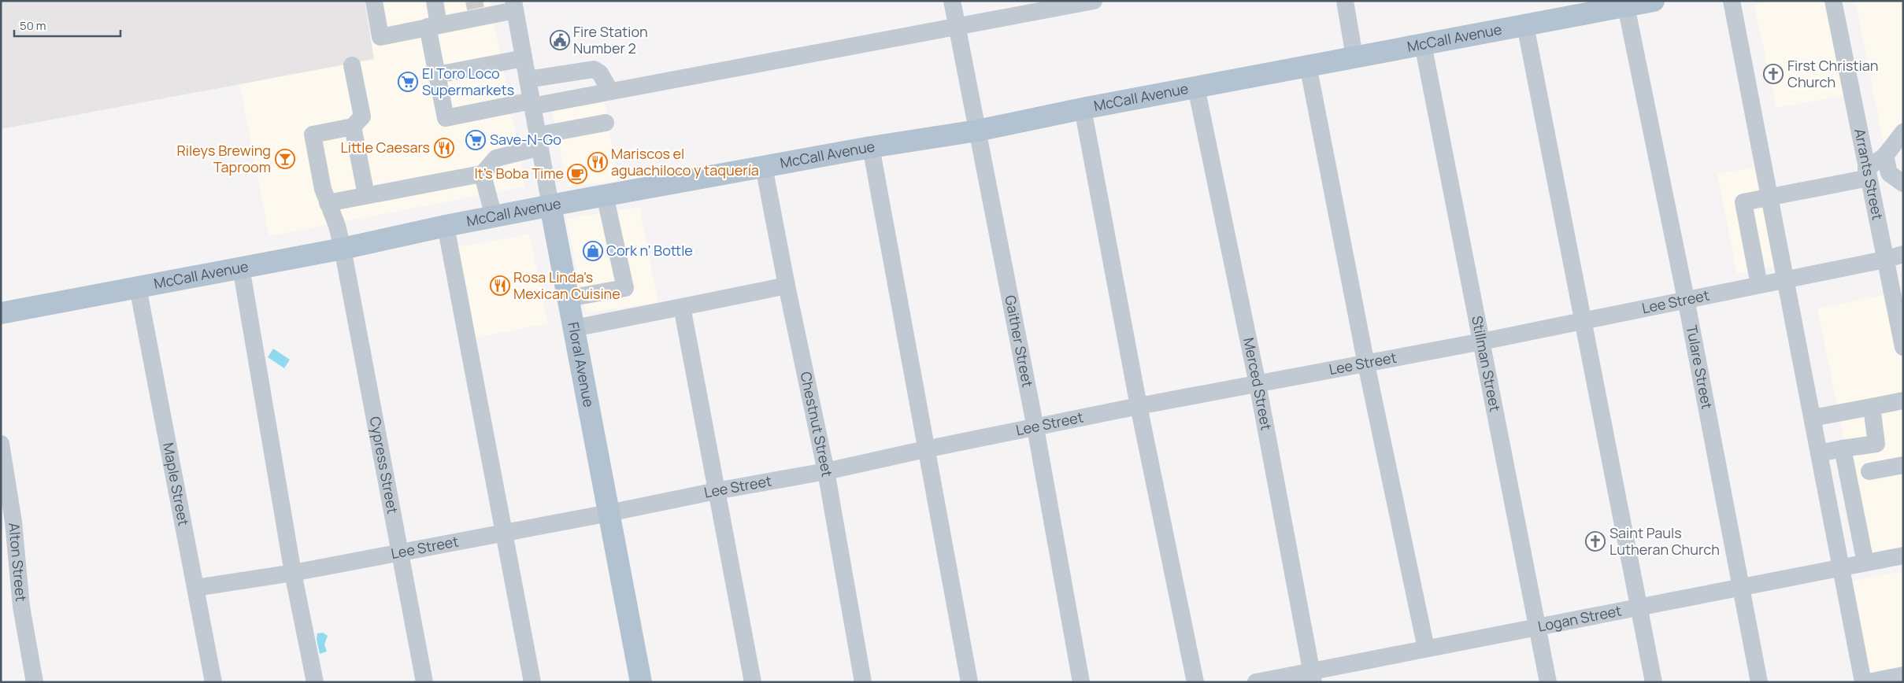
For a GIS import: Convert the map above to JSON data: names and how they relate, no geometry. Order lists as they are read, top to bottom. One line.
{"streets":{"main road":["McCall Avenue","Floral Avenue"],"street":["Arrants Street","Lee Street","Gaither Street","Stillman Street","Tulare Street","Merced Street","Chestnut Street","Cypress Street","Maple Street","Alton Street","Logan Street"]},"crossings":[["McCall Avenue","Gaither Street"],["McCall Avenue","Stillman Street"],["McCall Avenue","Floral Avenue"],["McCall Avenue","Tulare Street"],["McCall Avenue","Merced Street"],["McCall Avenue","Chestnut Street"],["McCall Avenue","Cypress Street"],["McCall Avenue","Maple Street"],["Arrants Street","Lee Street"],["Lee Street","Gaither Street"],["Lee Street","Stillman Street"],["Lee Street","Floral Avenue"],["Lee Street","Tulare Street"],["Lee Street","Merced Street"],["Lee Street","Chestnut Street"],["Lee Street","Cypress Street"],["Lee Street","Maple Street"],["Stillman Street","Logan Street"],["Tulare Street","Logan Street"],["Merced Street","Logan Street"]],"places":{"public building":["Fire Station Number 2"],"church":["First Christian Church","Saint Pauls Lutheran Church"],"supermarket":["El Toro Loco Supermarkets","Save-N-Go"],"restaurant":["Little Caesars","Mariscos el aguachiloco y taquería","Rosa Linda's Mexican Cuisine"],"bar":["Rileys Brewing Taproom"],"cafe":["It's Boba Time"],"shop":["Cork n’ Bottle"]},"scale_bar":"50 m"}
